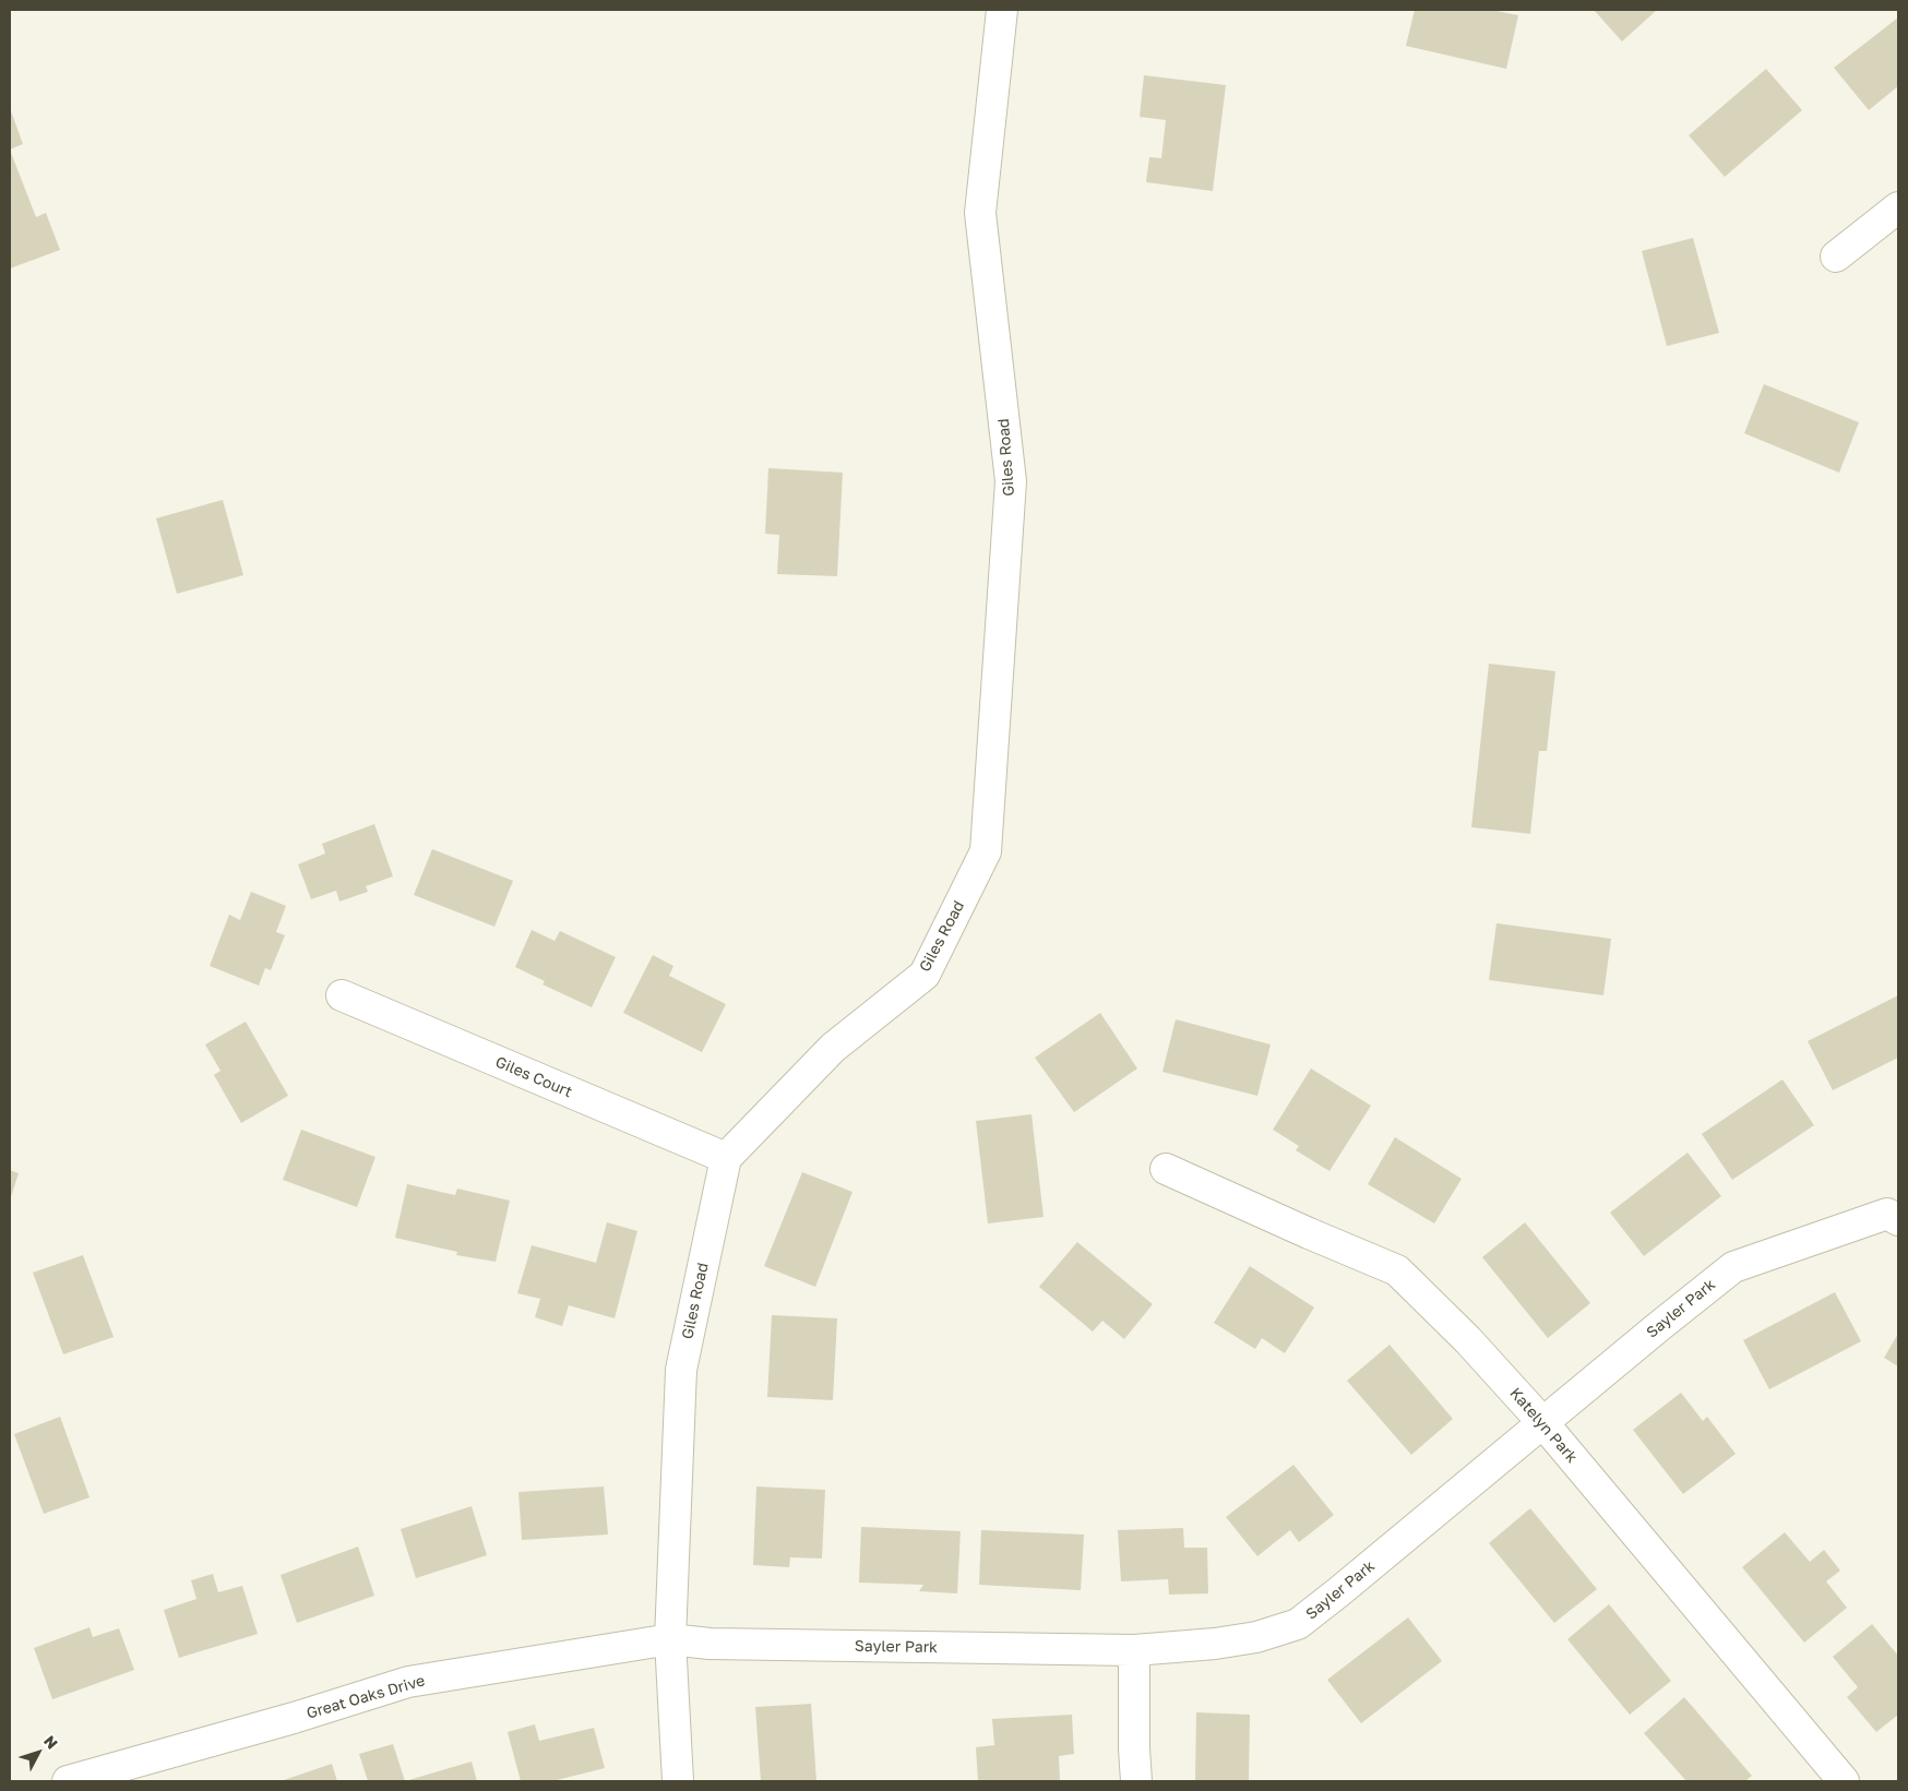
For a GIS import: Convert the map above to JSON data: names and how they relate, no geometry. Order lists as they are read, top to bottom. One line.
{"streets":{"street":["Giles Road","Giles Court","Sayler Park","Katelyn Park","Great Oaks Drive"]},"crossings":[["Giles Road","Giles Court"],["Giles Road","Sayler Park"],["Giles Road","Great Oaks Drive"],["Sayler Park","Katelyn Park"],["Sayler Park","Great Oaks Drive"]],"north":"top right"}
